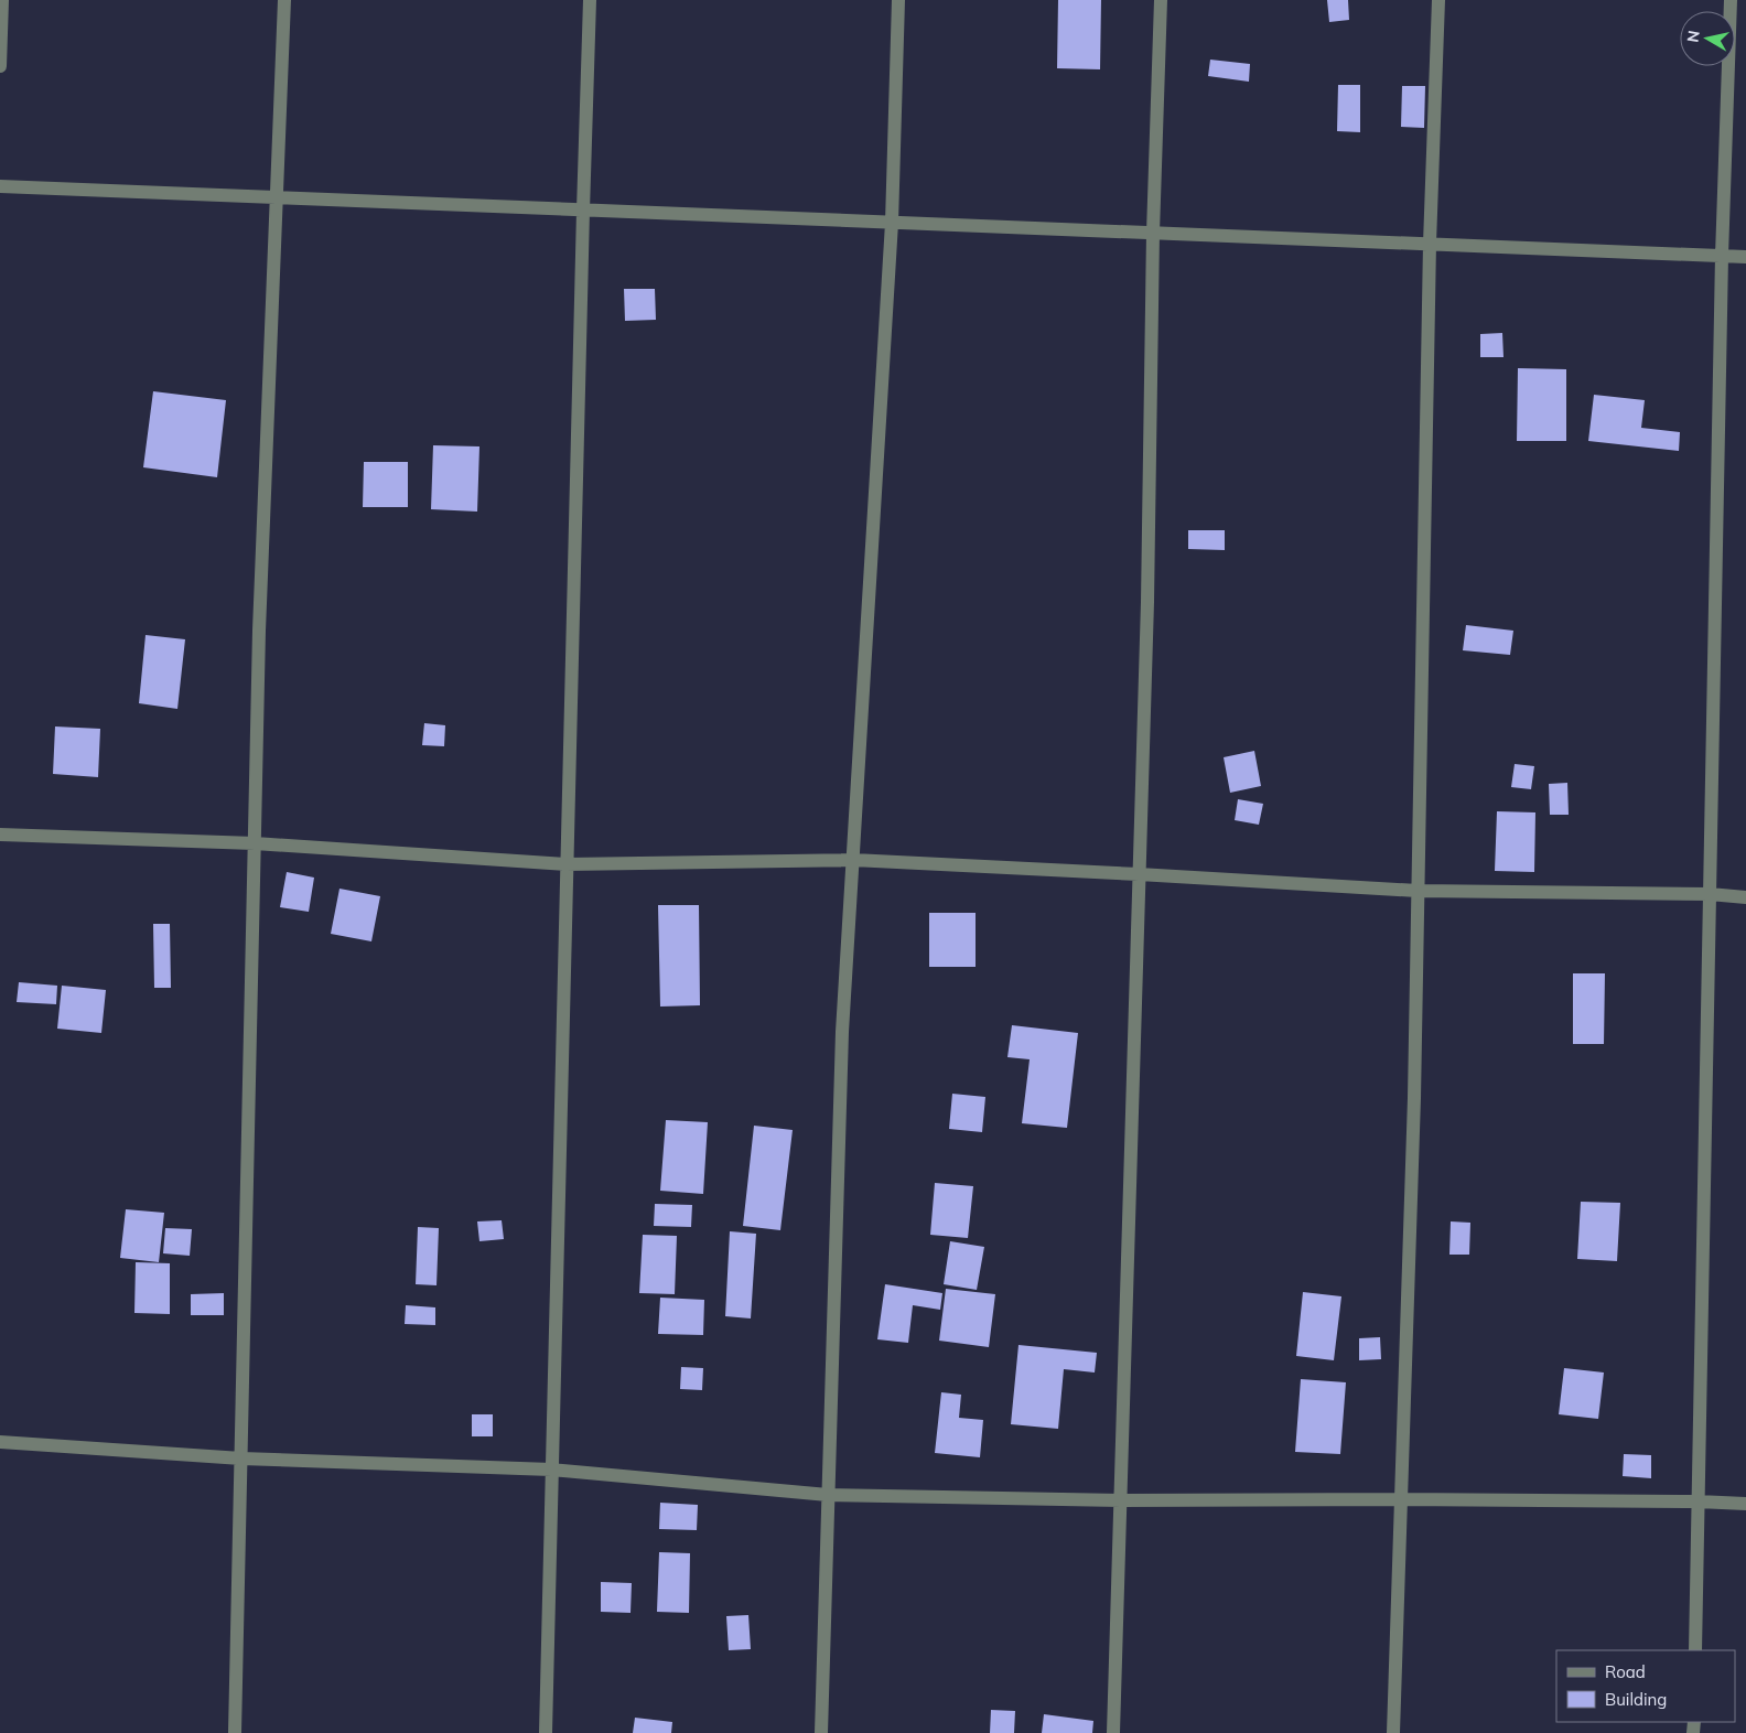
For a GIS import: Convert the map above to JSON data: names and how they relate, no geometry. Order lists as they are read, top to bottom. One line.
{"legend":["Road","Building"],"north":"left"}
